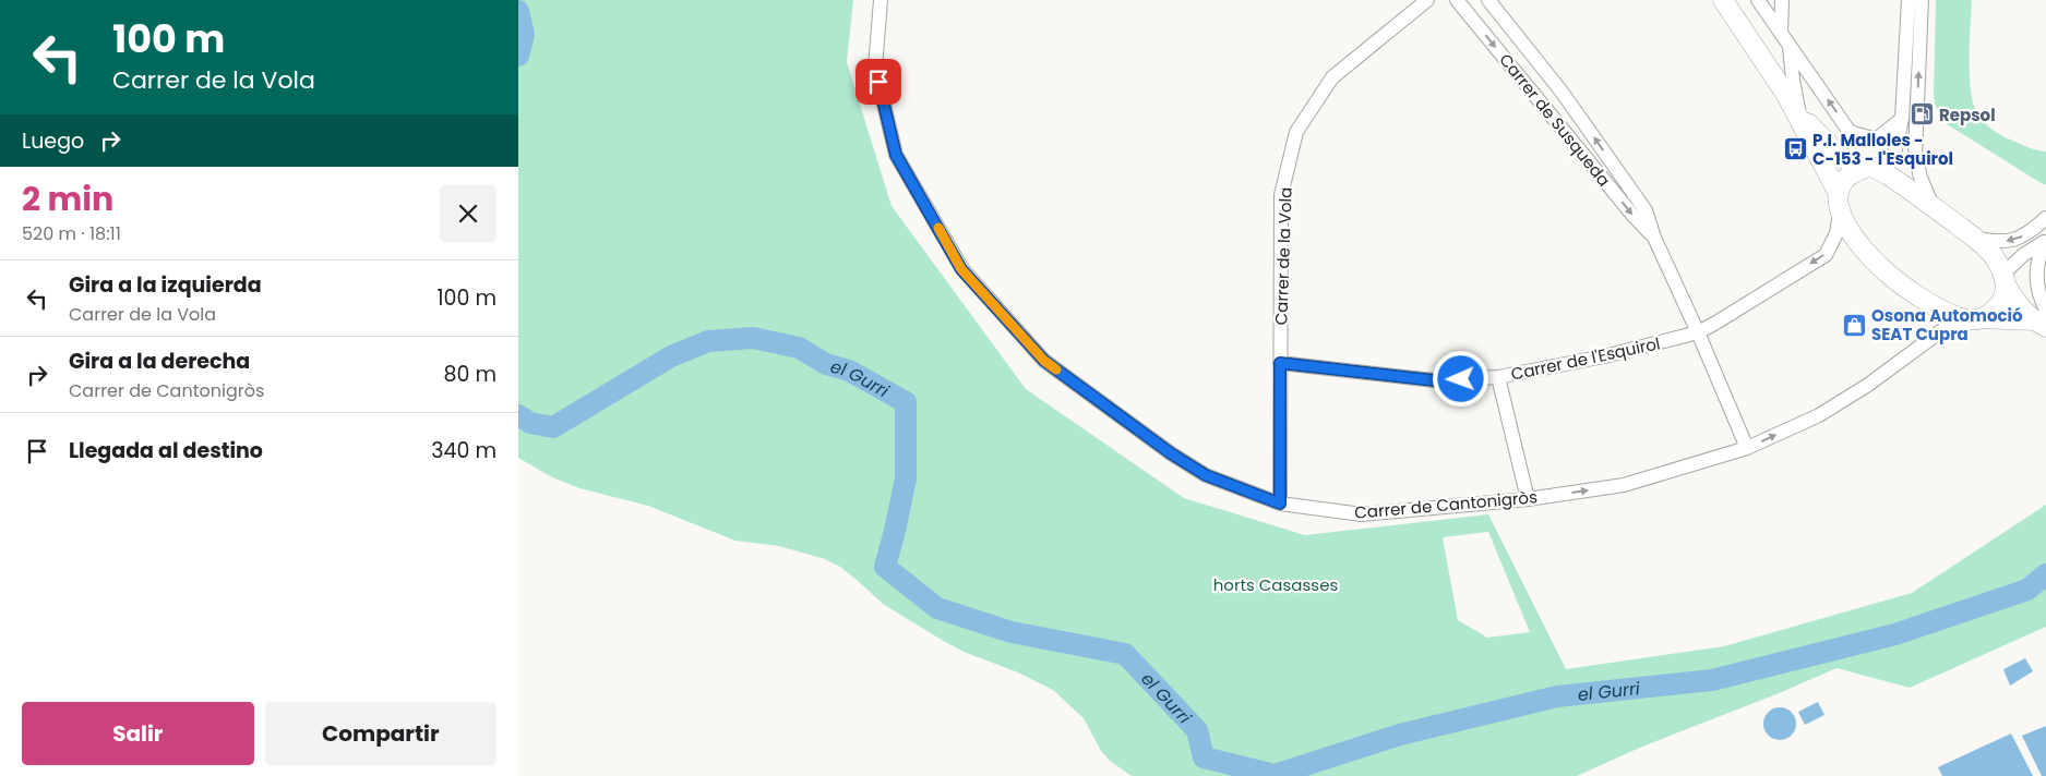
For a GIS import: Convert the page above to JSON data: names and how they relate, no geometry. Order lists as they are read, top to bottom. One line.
{"streets":{"street":["Carrer de Susqueda","Carrer de la Vola","Carrer de l'Esquirol","Carrer de Cantonigròs"]},"crossings":[["Carrer de Susqueda","Carrer de l'Esquirol"],["Carrer de Susqueda","Carrer de Cantonigròs"],["Carrer de la Vola","Carrer de l'Esquirol"],["Carrer de la Vola","Carrer de Cantonigròs"]],"water":["el Gurri"],"parks":["horts Casasses"],"places":{"fuel station":["Repsol"],"bus stop":["P.I. Malloles - C-153 - l'Esquirol"],"shop":["Osona Automoció SEAT Cupra"]},"page":{"turn":["100 m","Carrer de la Vola"],"then":"Luego","heading":["2 min","520 m · 18:11"],"list":[{"name":"Gira a la izquierda","note":"Carrer de la Vola","value":"100 m"},{"name":"Gira a la derecha","note":"Carrer de Cantonigròs","value":"80 m"},{"name":"Llegada al destino","value":"340 m"}],"buttons":["Salir","Compartir"]}}
